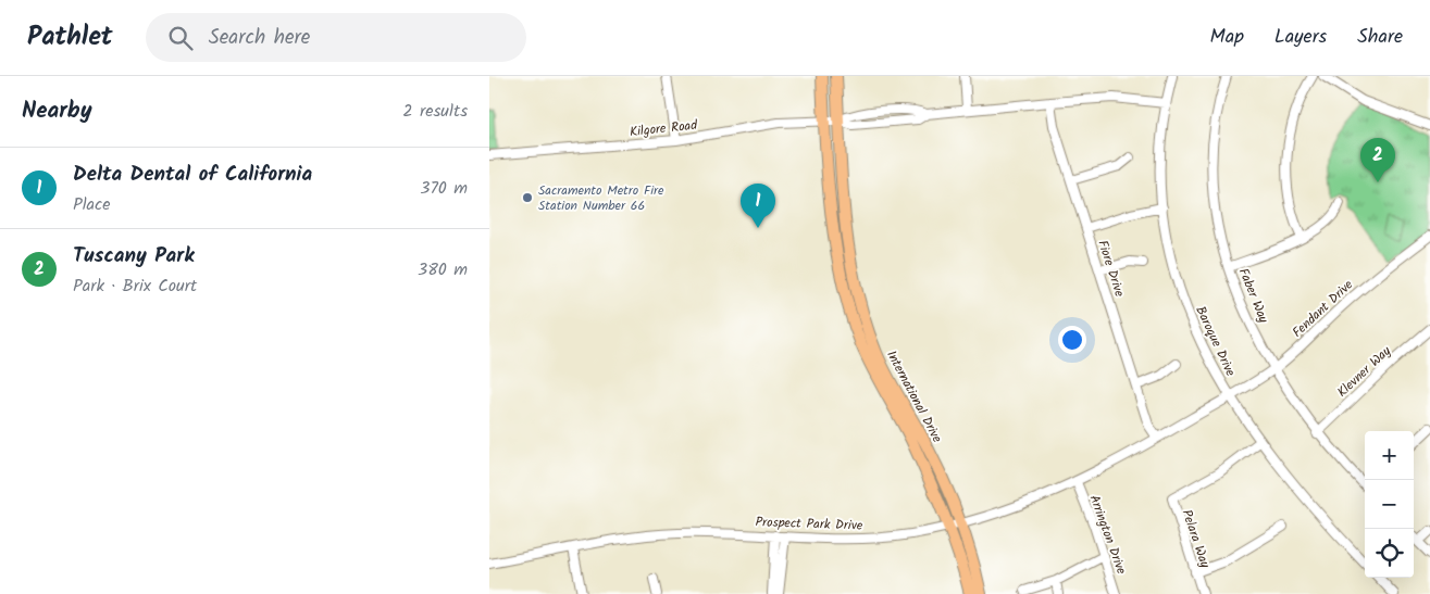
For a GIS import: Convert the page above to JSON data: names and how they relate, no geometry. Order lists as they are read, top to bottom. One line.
{"streets":{"main road":["International Drive"],"street":["Kilgore Road","Fiore Drive","Faber Way","Fendant Drive","Baroque Drive","Klevner Way","Prospect Park Drive","Arrington Drive","Pelara Way"]},"crossings":[["Kilgore Road","Fiore Drive"],["Kilgore Road","Baroque Drive"],["Kilgore Road","International Drive"],["Fiore Drive","Prospect Park Drive"],["Faber Way","Fendant Drive"],["Faber Way","Klevner Way"],["Fendant Drive","Baroque Drive"],["Fendant Drive","Prospect Park Drive"],["Baroque Drive","Prospect Park Drive"],["Baroque Drive","Pelara Way"],["International Drive","Prospect Park Drive"],["Prospect Park Drive","Arrington Drive"]],"places":["Sacramento Metro Fire Station Number 66"],"page":{"header":"Pathlet","search":"Search here","nav":["Map","Layers","Share"],"heading":["Nearby","2 results"],"pins":["2","1"],"list":[{"mark":"1","name":"Delta Dental of California","note":"Place","value":"370 m"},{"mark":"2","name":"Tuscany Park","note":"Park · Brix Court","value":"380 m"}],"map_buttons":["+","−"]}}
